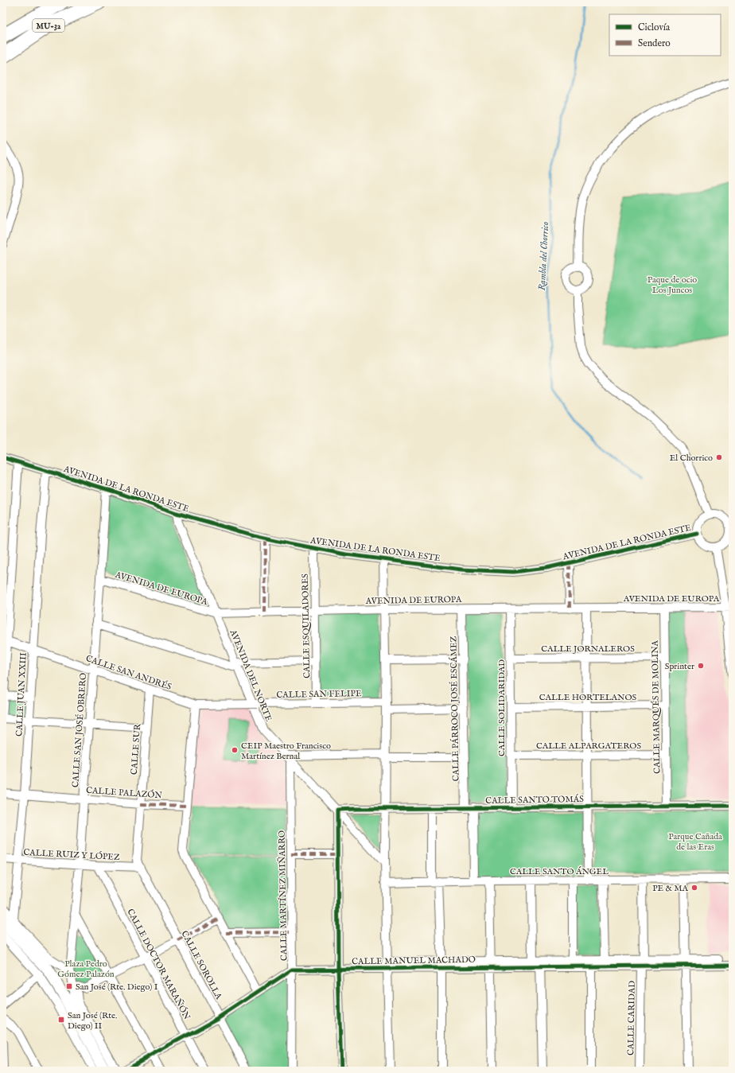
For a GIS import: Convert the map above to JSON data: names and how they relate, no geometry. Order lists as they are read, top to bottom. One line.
{"streets":{"highway":["MU-32"],"street":["AVENIDA DE LA RONDA ESTE","AVENIDA DE EUROPA","CALLE ESQUILADORES","CALLE JORNALEROS","CALLE SAN ANDRÉS","AVENIDA DEL NORTE","CALLE SAN FELIPE","CALLE JUAN XXIII","CALLE HORTELANOS","CALLE MARQUÉS DE MOLINA","CALLE SOLIDARIDAD","CALLE PÁRROCO JOSÉ ESCÁMEZ","CALLE SAN JOSÉ OBRERO","CALLE ALPARGATEROS","CALLE SUR","CALLE PALAZÓN","CALLE SANTO TOMÁS","CALLE RUIZ Y LÓPEZ","CALLE SANTO ÁNGEL","CALLE MARTÍNEZ MIÑARRO","CALLE MANUEL MACHADO","CALLE DOCTOR MARAÑÓN","CALLE SOROLLA","CALLE CARIDAD"]},"crossings":[["AVENIDA DE LA RONDA ESTE","CALLE ESQUILADORES"],["AVENIDA DE LA RONDA ESTE","AVENIDA DEL NORTE"],["AVENIDA DE LA RONDA ESTE","CALLE JUAN XXIII"],["AVENIDA DE LA RONDA ESTE","CALLE SAN JOSÉ OBRERO"],["AVENIDA DE EUROPA","CALLE ESQUILADORES"],["AVENIDA DE EUROPA","AVENIDA DEL NORTE"],["AVENIDA DE EUROPA","CALLE MARQUÉS DE MOLINA"],["AVENIDA DE EUROPA","CALLE SOLIDARIDAD"],["AVENIDA DE EUROPA","CALLE PÁRROCO JOSÉ ESCÁMEZ"],["AVENIDA DE EUROPA","CALLE SAN JOSÉ OBRERO"],["CALLE ESQUILADORES","CALLE SAN FELIPE"],["CALLE JORNALEROS","CALLE MARQUÉS DE MOLINA"],["CALLE JORNALEROS","CALLE SOLIDARIDAD"],["CALLE SAN ANDRÉS","AVENIDA DEL NORTE"],["CALLE SAN ANDRÉS","CALLE SAN FELIPE"],["CALLE SAN ANDRÉS","CALLE JUAN XXIII"],["CALLE SAN ANDRÉS","CALLE SAN JOSÉ OBRERO"],["CALLE SAN ANDRÉS","CALLE SUR"],["AVENIDA DEL NORTE","CALLE SAN FELIPE"],["AVENIDA DEL NORTE","CALLE SANTO TOMÁS"],["AVENIDA DEL NORTE","CALLE MARTÍNEZ MIÑARRO"],["CALLE SAN FELIPE","CALLE PÁRROCO JOSÉ ESCÁMEZ"],["CALLE JUAN XXIII","CALLE PALAZÓN"],["CALLE JUAN XXIII","CALLE RUIZ Y LÓPEZ"],["CALLE HORTELANOS","CALLE MARQUÉS DE MOLINA"],["CALLE HORTELANOS","CALLE SOLIDARIDAD"],["CALLE MARQUÉS DE MOLINA","CALLE ALPARGATEROS"],["CALLE MARQUÉS DE MOLINA","CALLE SANTO TOMÁS"],["CALLE SOLIDARIDAD","CALLE ALPARGATEROS"],["CALLE SOLIDARIDAD","CALLE SANTO TOMÁS"],["CALLE PÁRROCO JOSÉ ESCÁMEZ","CALLE SANTO TOMÁS"],["CALLE PÁRROCO JOSÉ ESCÁMEZ","CALLE SANTO ÁNGEL"],["CALLE SAN JOSÉ OBRERO","CALLE PALAZÓN"],["CALLE SAN JOSÉ OBRERO","CALLE RUIZ Y LÓPEZ"],["CALLE SUR","CALLE PALAZÓN"],["CALLE SUR","CALLE RUIZ Y LÓPEZ"],["CALLE SUR","CALLE SOROLLA"],["CALLE RUIZ Y LÓPEZ","CALLE DOCTOR MARAÑÓN"],["CALLE RUIZ Y LÓPEZ","CALLE SOROLLA"],["CALLE SANTO ÁNGEL","CALLE CARIDAD"],["CALLE MARTÍNEZ MIÑARRO","CALLE MANUEL MACHADO"],["CALLE MANUEL MACHADO","CALLE CARIDAD"]],"water":["Rambla del Chorrico"],"parks":["Paque de ocio Los Juncos","Parque Cañada de las Eras","Plaza Pedro Gómez Palazón"],"places":{"other":["El Chorrico","Sprinter","CEIP Maestro Francisco Martínez Bernal","PE & MA"],"transit":["San José (Rte. Diego) I","San José (Rte. Diego) II"]},"legend":["Ciclovía","Sendero"]}
